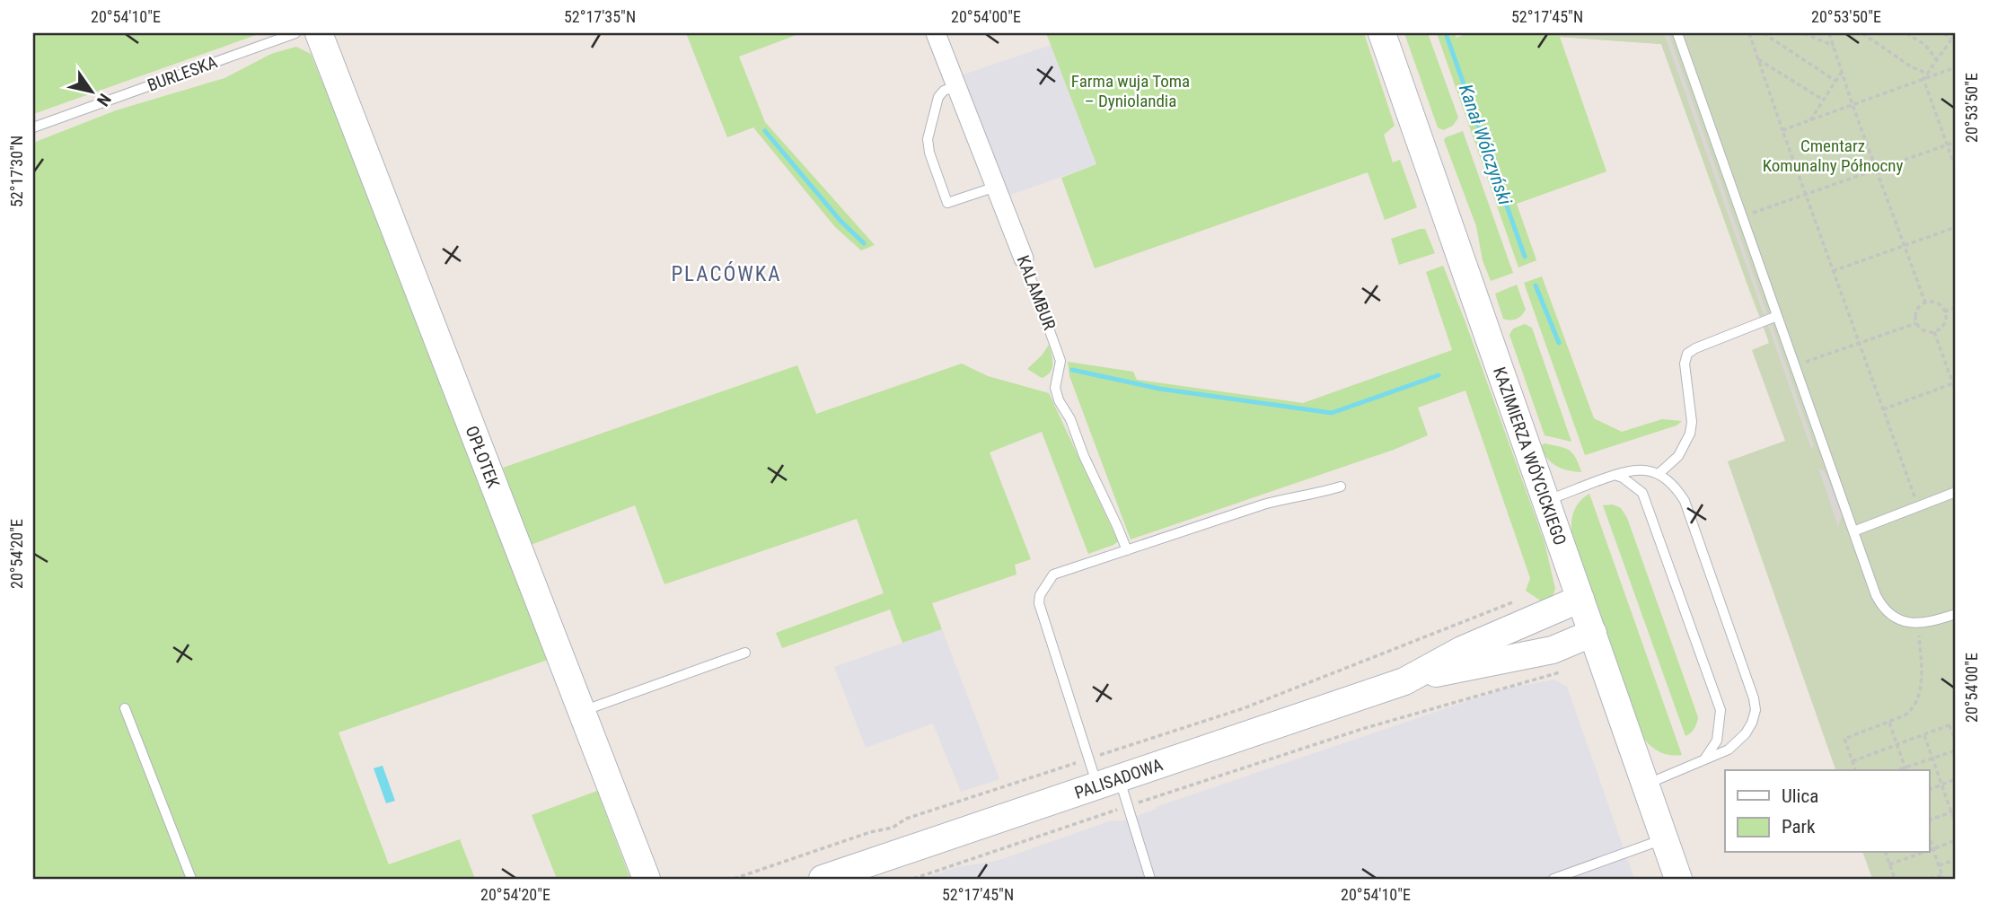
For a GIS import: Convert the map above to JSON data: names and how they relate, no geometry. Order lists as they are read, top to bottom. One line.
{"streets":{"street":["KALAMBUR","OPŁOTEK","KAZIMIERZA WÓYCICKIEGO","PALISADOWA"],"lane":["BURLESKA"]},"crossings":[["KAZIMIERZA WÓYCICKIEGO","PALISADOWA"]],"districts":["PLACÓWKA"],"water":["Kanał Wólczyński"],"parks":["Farma wuja Toma – Dyniolandia","Cmentarz Komunalny Północny"],"legend":["Ulica","Park"],"north":"bottom right","coordinates":["20°54'10\"E","52°17'35\"N","20°54'00\"E","52°17'45\"N","20°53'50\"E","52°17'30\"N","20°54'20\"E"]}
